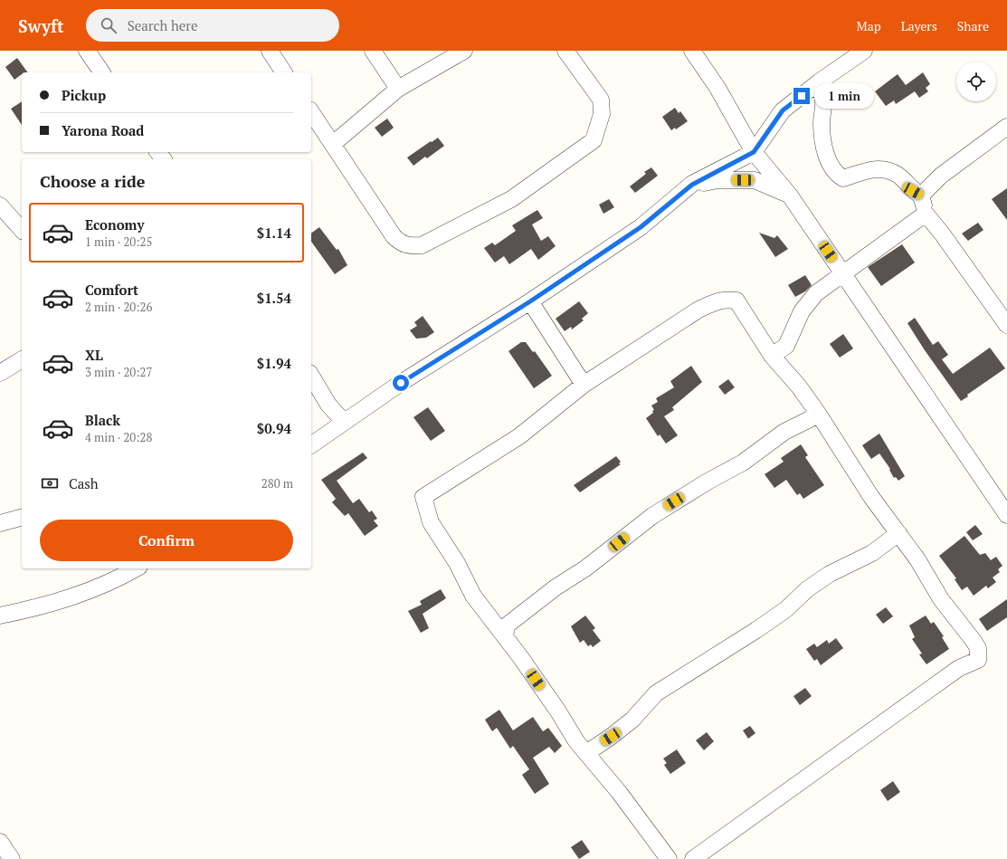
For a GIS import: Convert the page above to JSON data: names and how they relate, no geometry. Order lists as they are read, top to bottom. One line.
{"page":{"header":"Swyft","search":"Search here","nav":["Map","Layers","Share"],"banner":["Pickup","Yarona Road"],"bubble":"1 min","heading":"Choose a ride","list":[{"name":"Economy","note":"1 min · 20:25","value":"$1.14"},{"name":"Comfort","note":"2 min · 20:26","value":"$1.54"},{"name":"XL","note":"3 min · 20:27","value":"$1.94"},{"name":"Black","note":"4 min · 20:28","value":"$0.94"}],"pay":["Cash","280 m"],"buttons":"Confirm"}}
